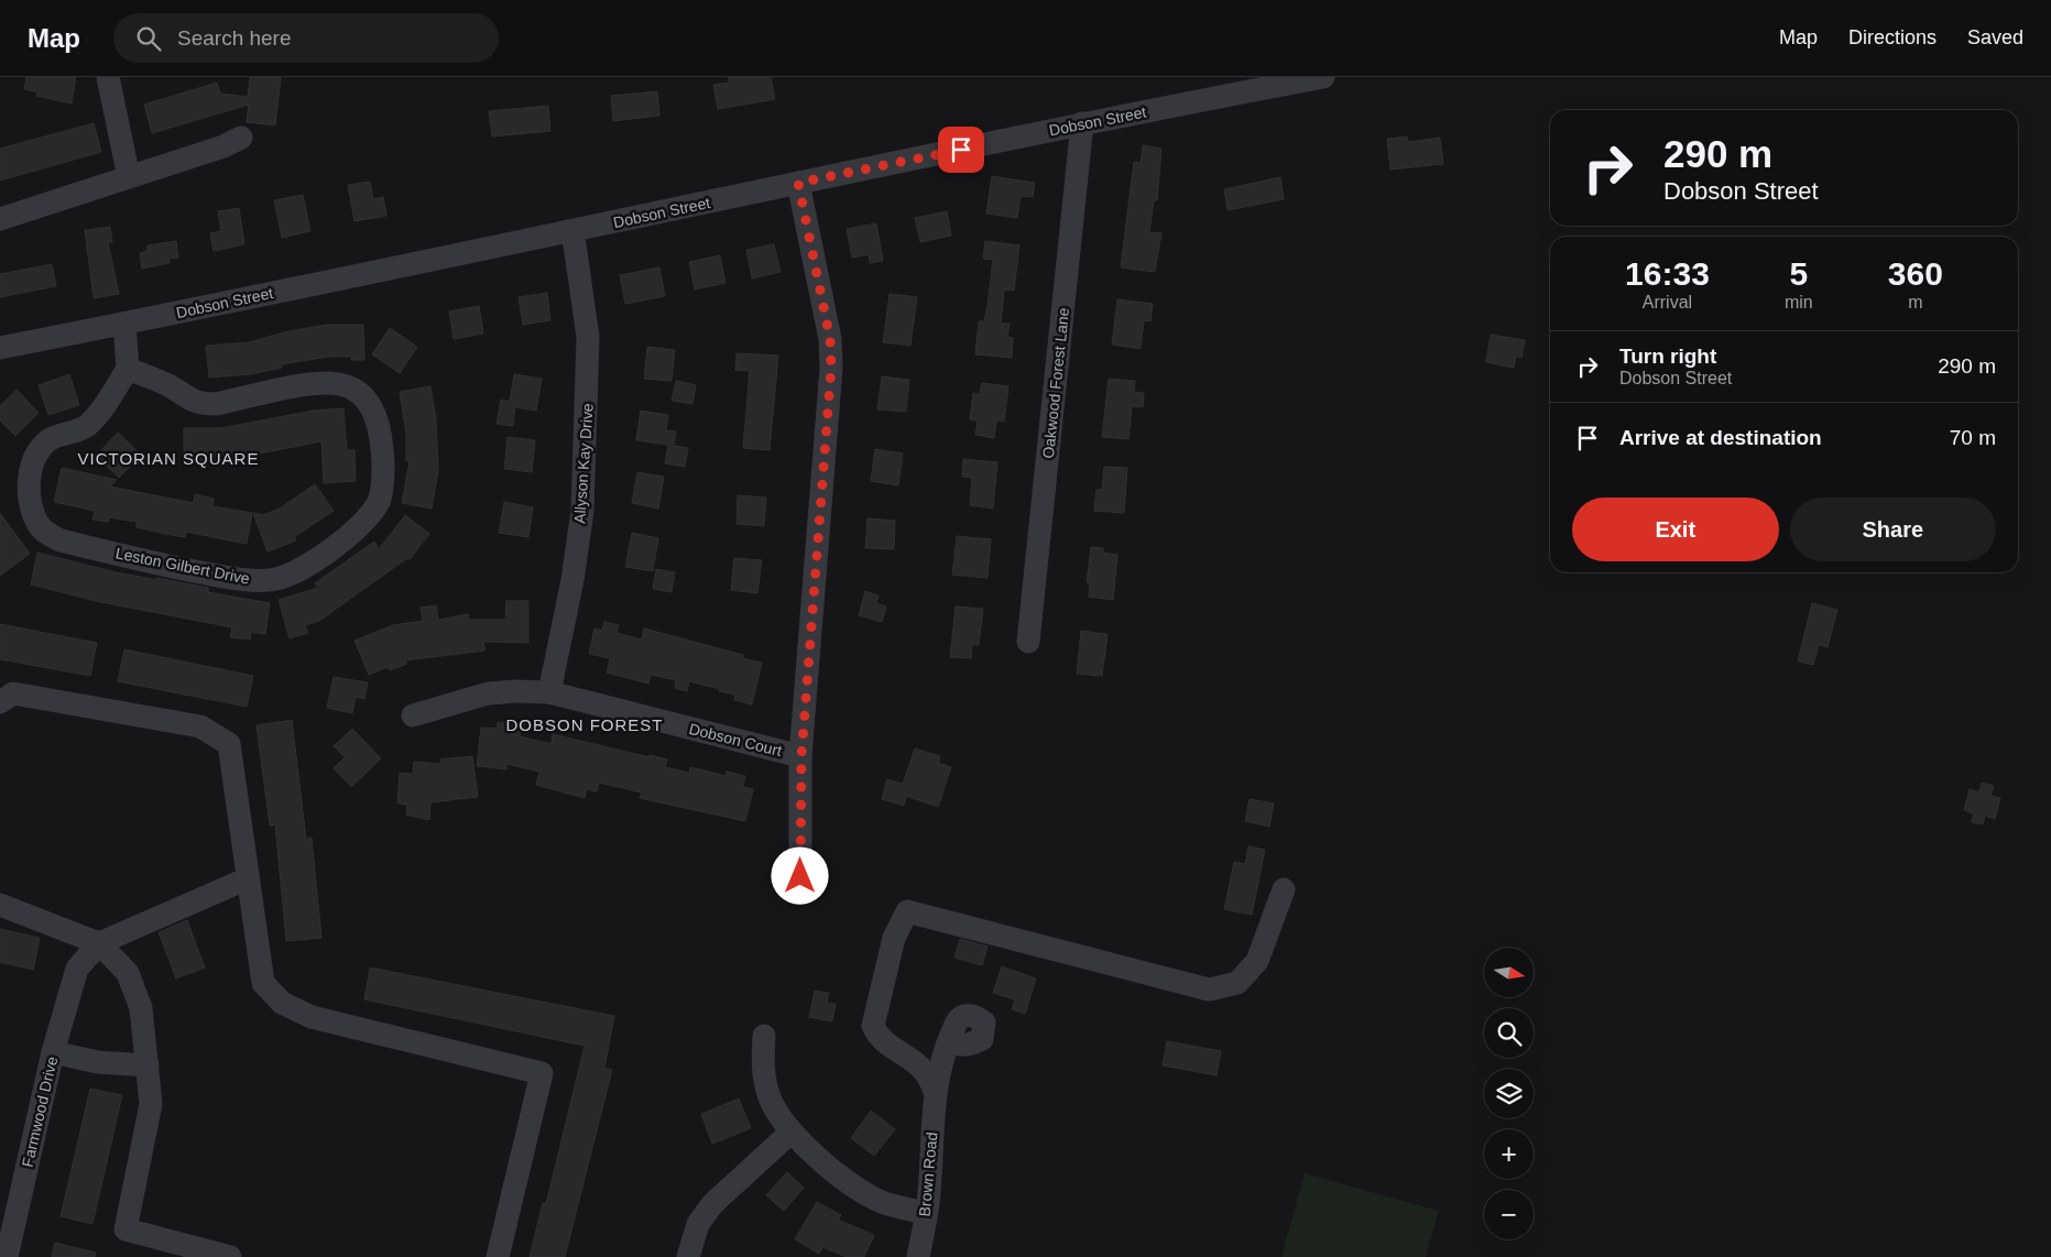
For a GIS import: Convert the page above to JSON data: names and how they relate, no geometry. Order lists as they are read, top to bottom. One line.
{"streets":{"street":["Dobson Street","Oakwood Forest Lane","Allyson Kay Drive","Leston Gilbert Drive","Dobson Court","Farmwood Drive","Brown Road"]},"crossings":[["Dobson Street","Oakwood Forest Lane"],["Dobson Street","Allyson Kay Drive"],["Allyson Kay Drive","Dobson Court"]],"districts":["VICTORIAN SQUARE","DOBSON FOREST"],"north":"right","page":{"header":"Map","search":"Search here","nav":["Map","Directions","Saved"],"turn":["290 m","Dobson Street"],"eta":["16:33","Arrival","5","min","360","m"],"list":[{"name":"Turn right","note":"Dobson Street","value":"290 m"},{"name":"Arrive at destination","value":"70 m"}],"buttons":["Exit","Share"],"map_buttons":["+","−"]}}
